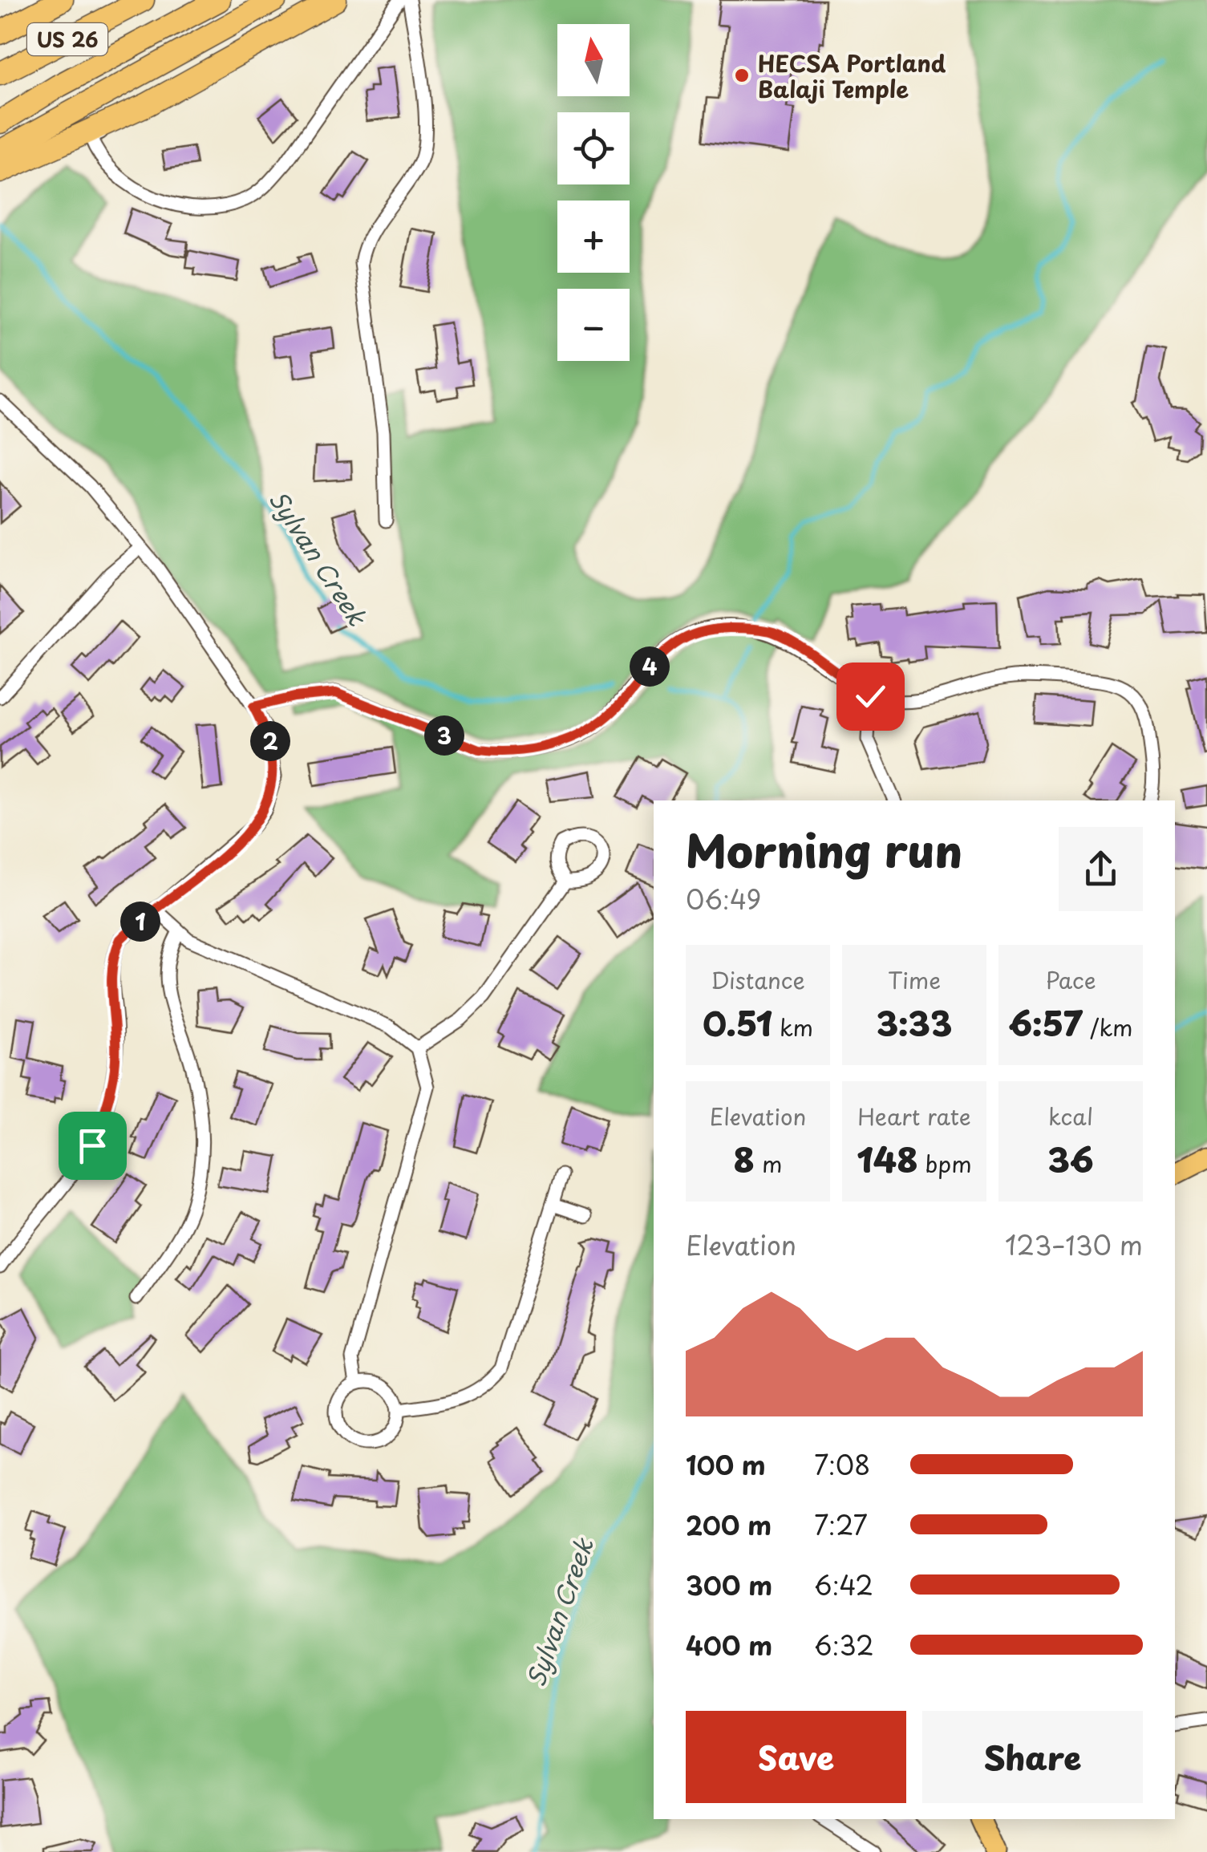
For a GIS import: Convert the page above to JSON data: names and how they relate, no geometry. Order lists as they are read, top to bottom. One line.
{"streets":{"highway":["US 26"]},"water":["Sylvan Creek"],"places":["HECSA Portland Balaji Temple"],"north":"top","page":{"map_buttons":["+","−"],"pins":["4","3","2","1"],"heading":["Morning run","06:49"],"stats":[["Distance","0.51 km"],["Time","3:33"],["Pace","6:57 /km"],["Elevation","8 m"],["Heart rate","148 bpm"],["kcal","36"]],"chart":["Elevation","123–130 m"],"list":[{"name":"100 m","note":"7:08"},{"name":"200 m","note":"7:27"},{"name":"300 m","note":"6:42"},{"name":"400 m","note":"6:32"}],"buttons":["Save","Share"]}}
